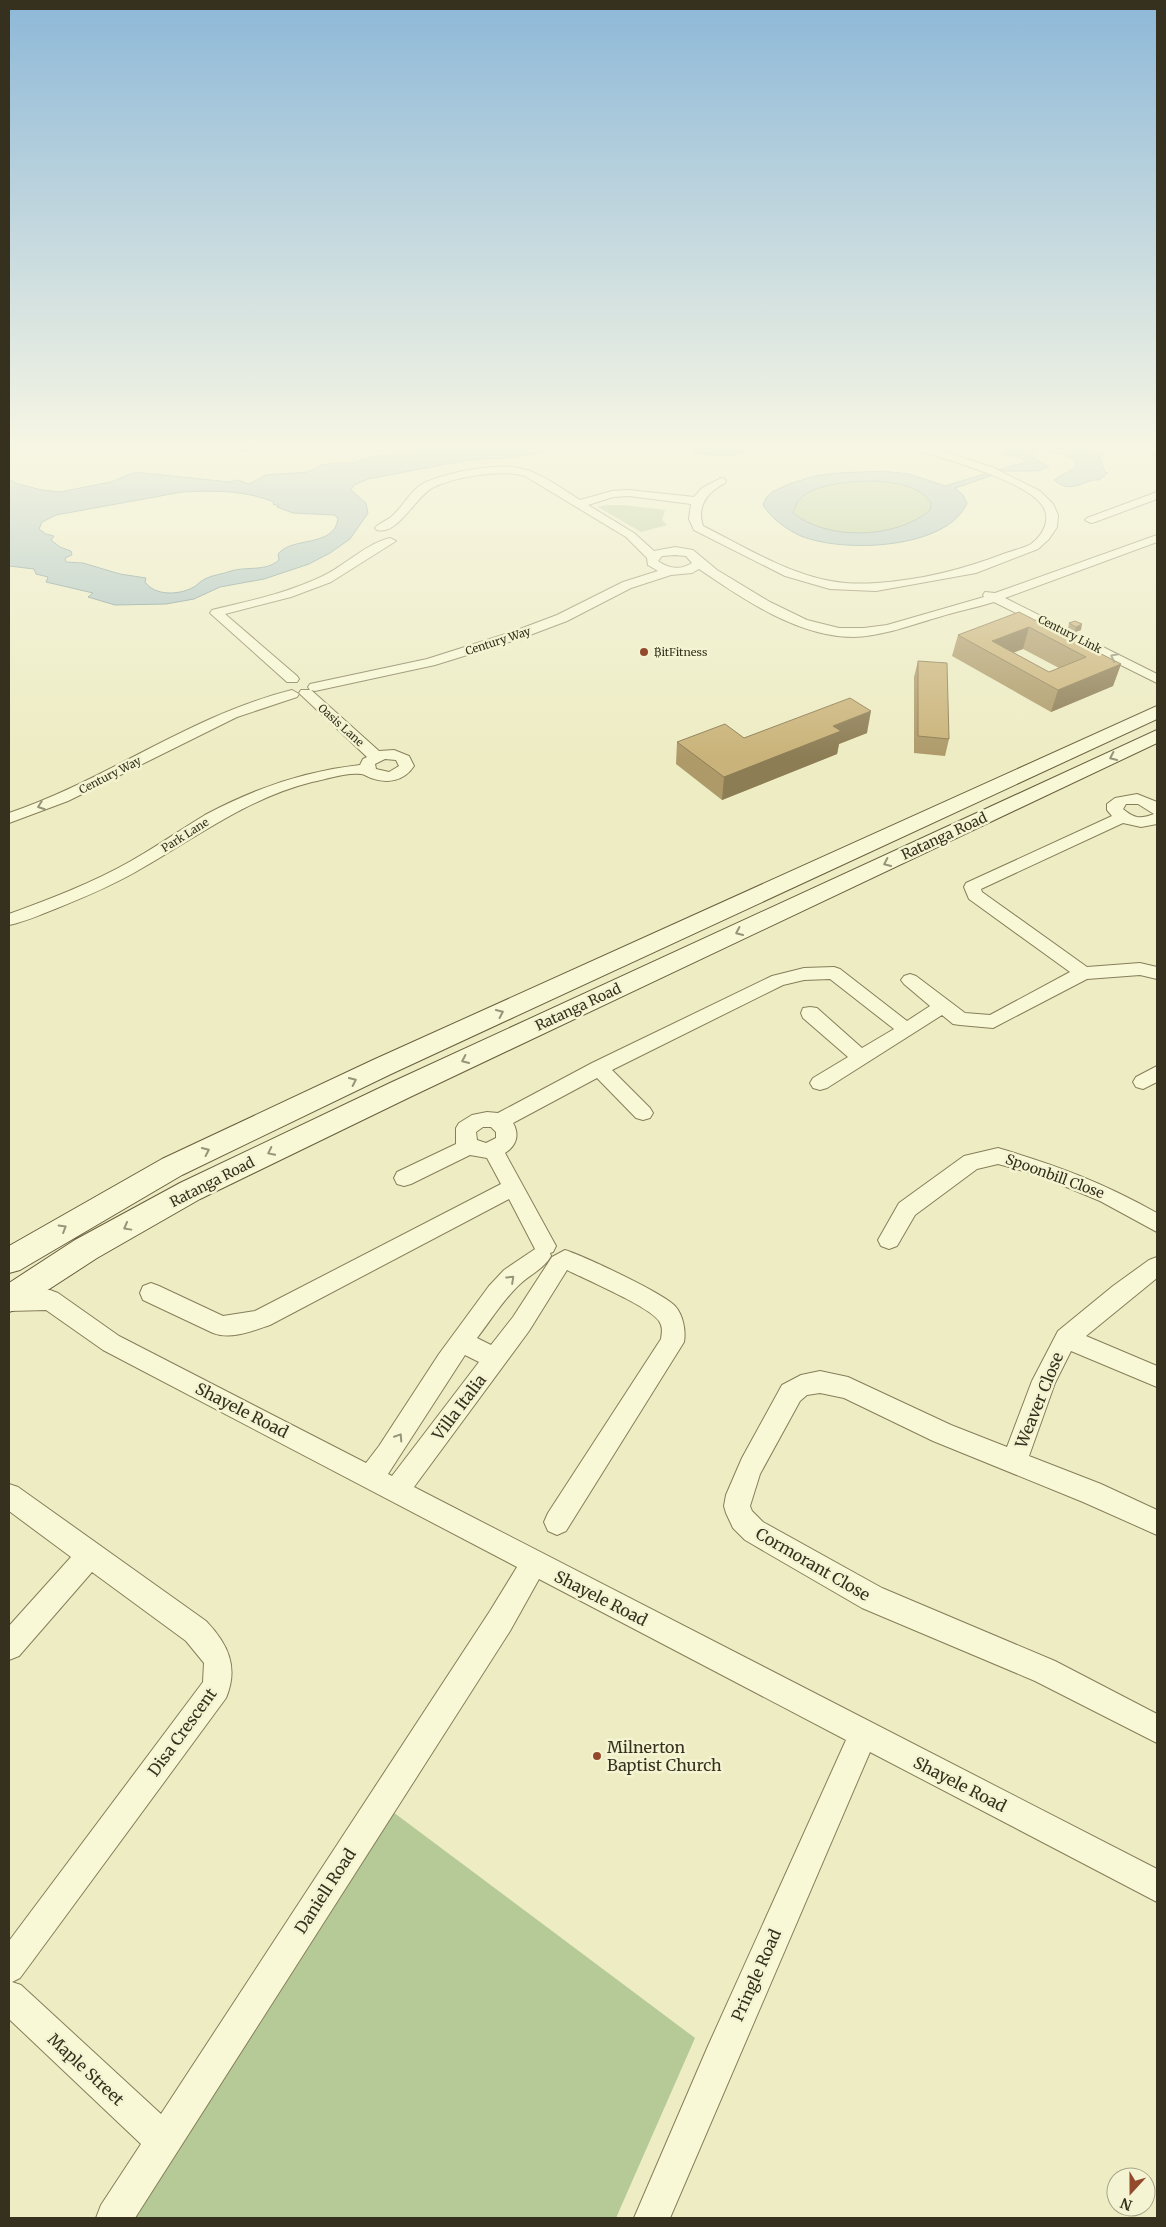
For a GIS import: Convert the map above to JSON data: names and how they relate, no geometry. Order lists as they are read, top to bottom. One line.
{"streets":{"main road":["Ratanga Road"],"street":["Century Link","Century Way","Oasis Lane","Park Lane","Spoonbill Close","Weaver Close","Villa Italia","Shayele Road","Cormorant Close","Disa Crescent","Daniell Road","Pringle Road","Maple Street"]},"crossings":[["Century Way","Oasis Lane"],["Oasis Lane","Park Lane"],["Ratanga Road","Shayele Road"],["Weaver Close","Cormorant Close"],["Villa Italia","Shayele Road"],["Shayele Road","Daniell Road"],["Shayele Road","Pringle Road"],["Daniell Road","Maple Street"]],"one_way":["Century Link"],"places":["₿itFitness","Milnerton Baptist Church"],"north":"bottom"}
